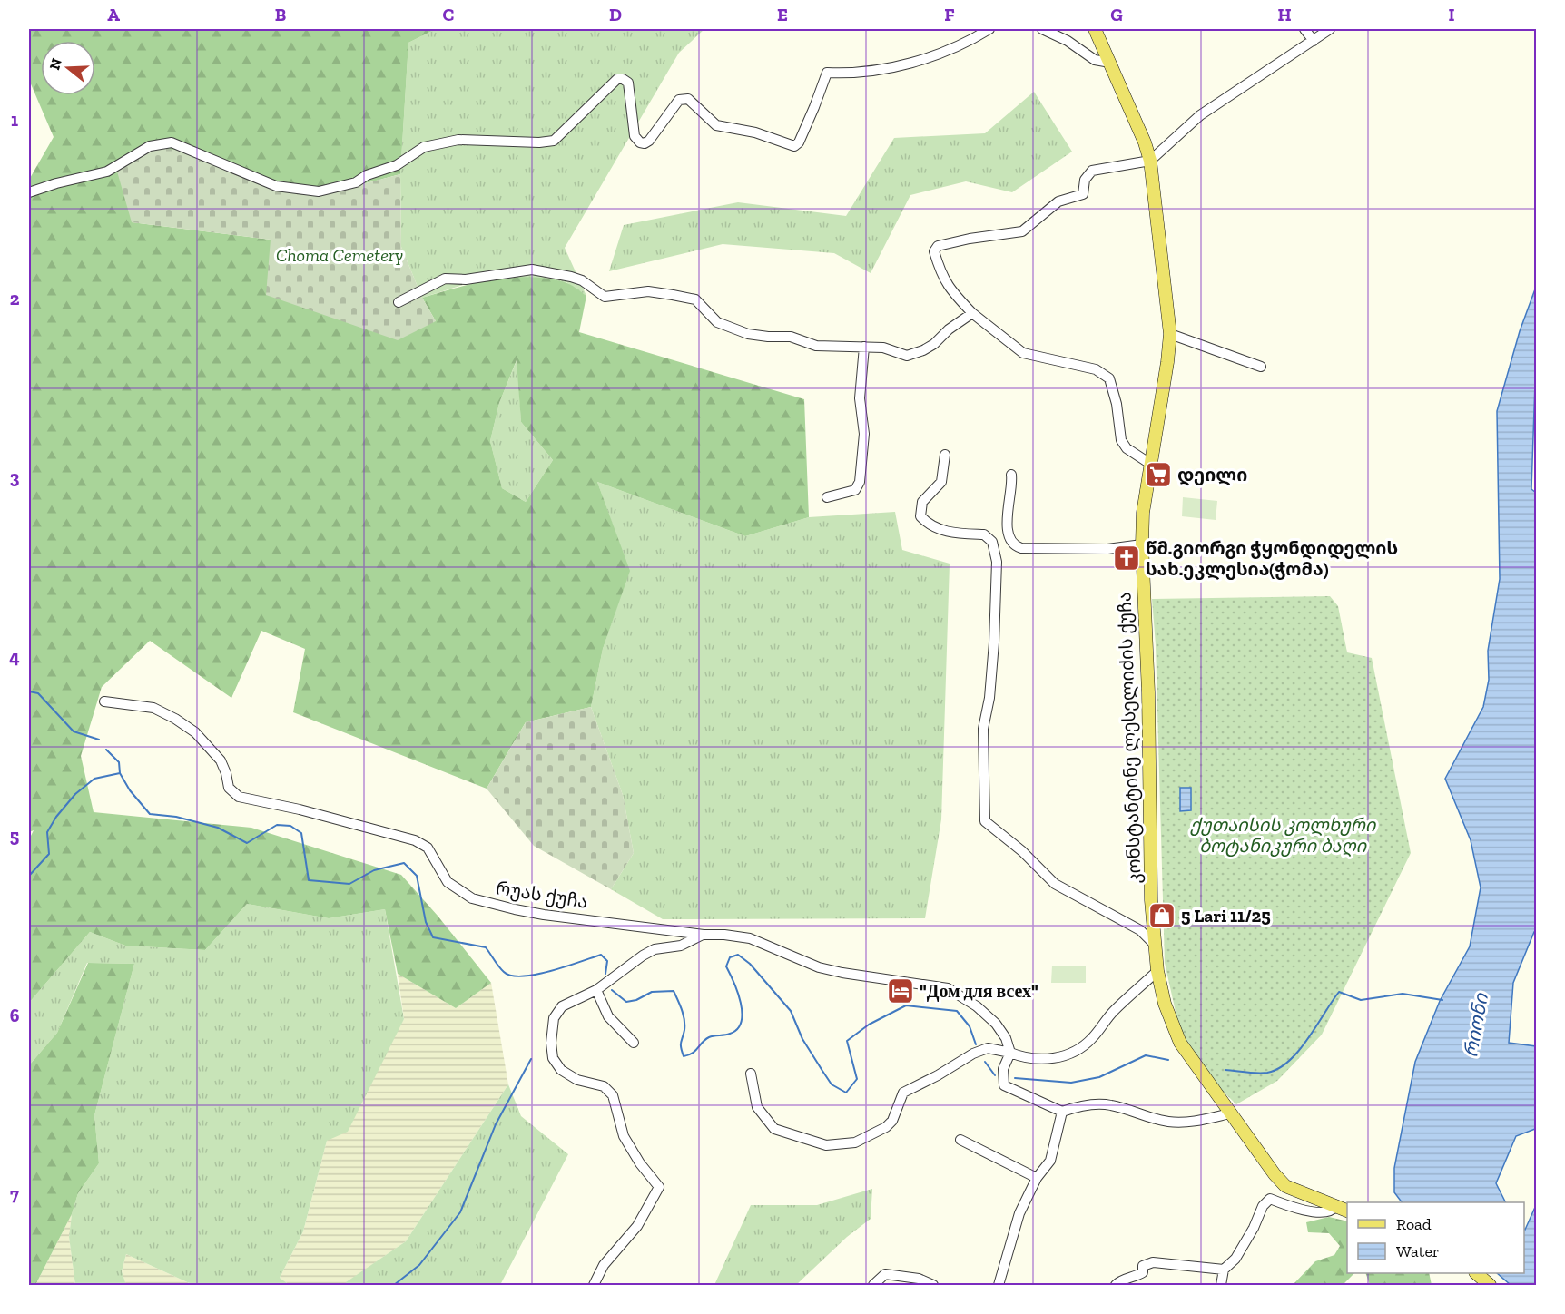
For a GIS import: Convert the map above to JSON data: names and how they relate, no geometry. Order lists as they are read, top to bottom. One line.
{"streets":{"main road":["კონსტანტინე ლესელიძის ქუჩა"],"street":["რუას ქუჩა"]},"water":["რიონი"],"parks":["Choma Cemetery","ქუთაისის კოლხური ბოტანიკური ბაღი"],"places":{"supermarket":["დეილი"],"church":["წმ.გიორგი ჭყონდიდელის სახ.ეკლესია(ჭომა)"],"shop":["5 Lari 11/25"],"hotel":["\"Дом для всех\""]},"legend":["Road","Water"],"north":"left","grid":{"columns":["A","B","C","D","E","F","G","H","I"],"rows":["1","2","3","4","5","6","7"]}}
